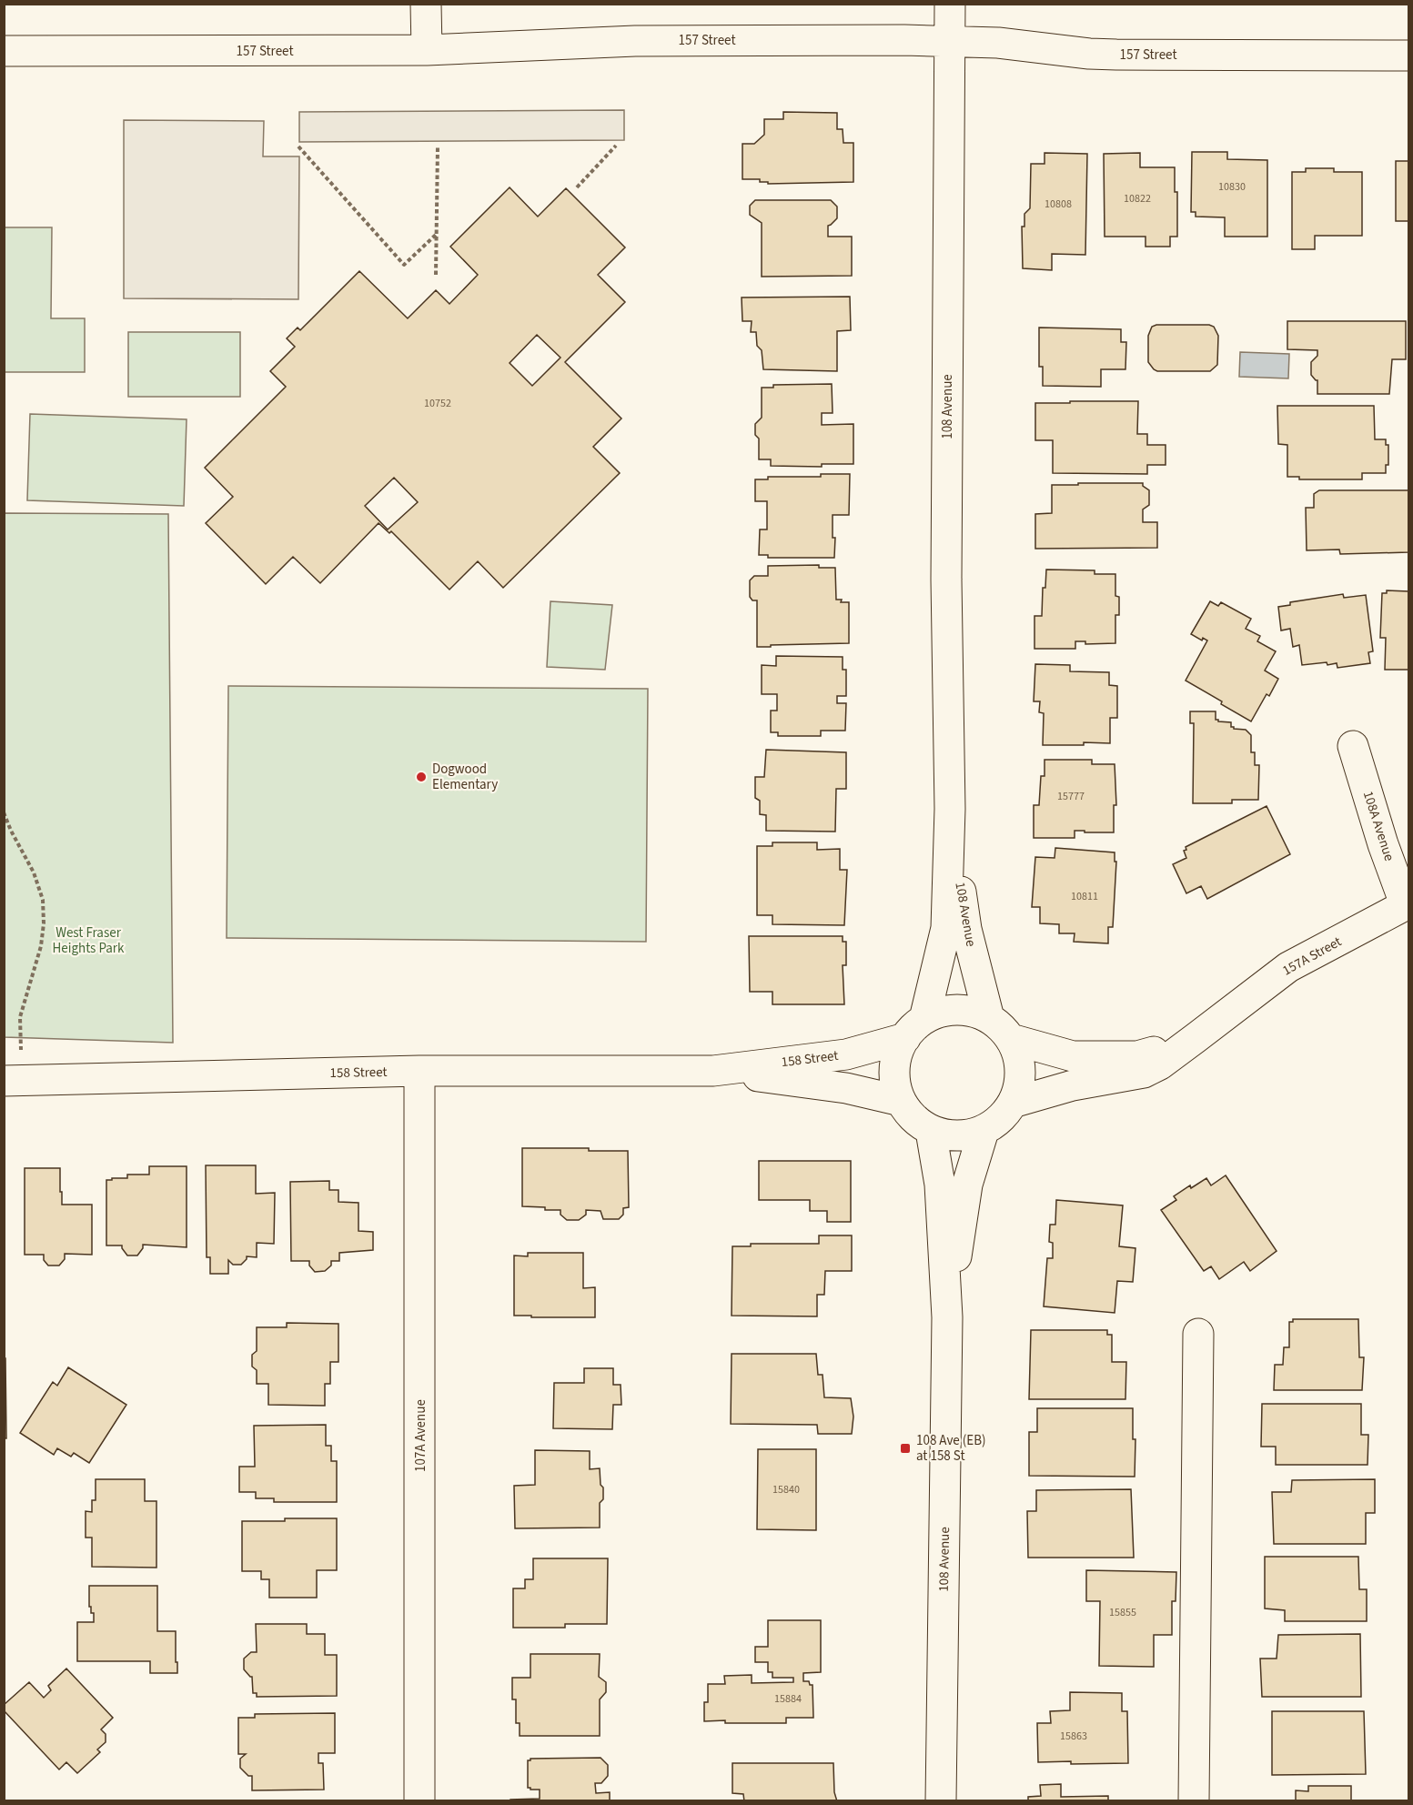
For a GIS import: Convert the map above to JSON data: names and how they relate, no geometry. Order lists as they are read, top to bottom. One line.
{"streets":{"street":["157 Street","108 Avenue","108A Avenue","157A Street","158 Street","107A Avenue"]},"crossings":[["157 Street","108 Avenue"],["108 Avenue","157A Street"],["108 Avenue","158 Street"],["108A Avenue","157A Street"],["157A Street","158 Street"],["158 Street","107A Avenue"]],"parks":["West Fraser Heights Park"],"places":{"other":["Dogwood Elementary"],"transit":["108 Ave (EB) at 158 St"]},"house_numbers":["10830","10822","10808","10752","15777","10811","15840","15855","15884","15863"]}
